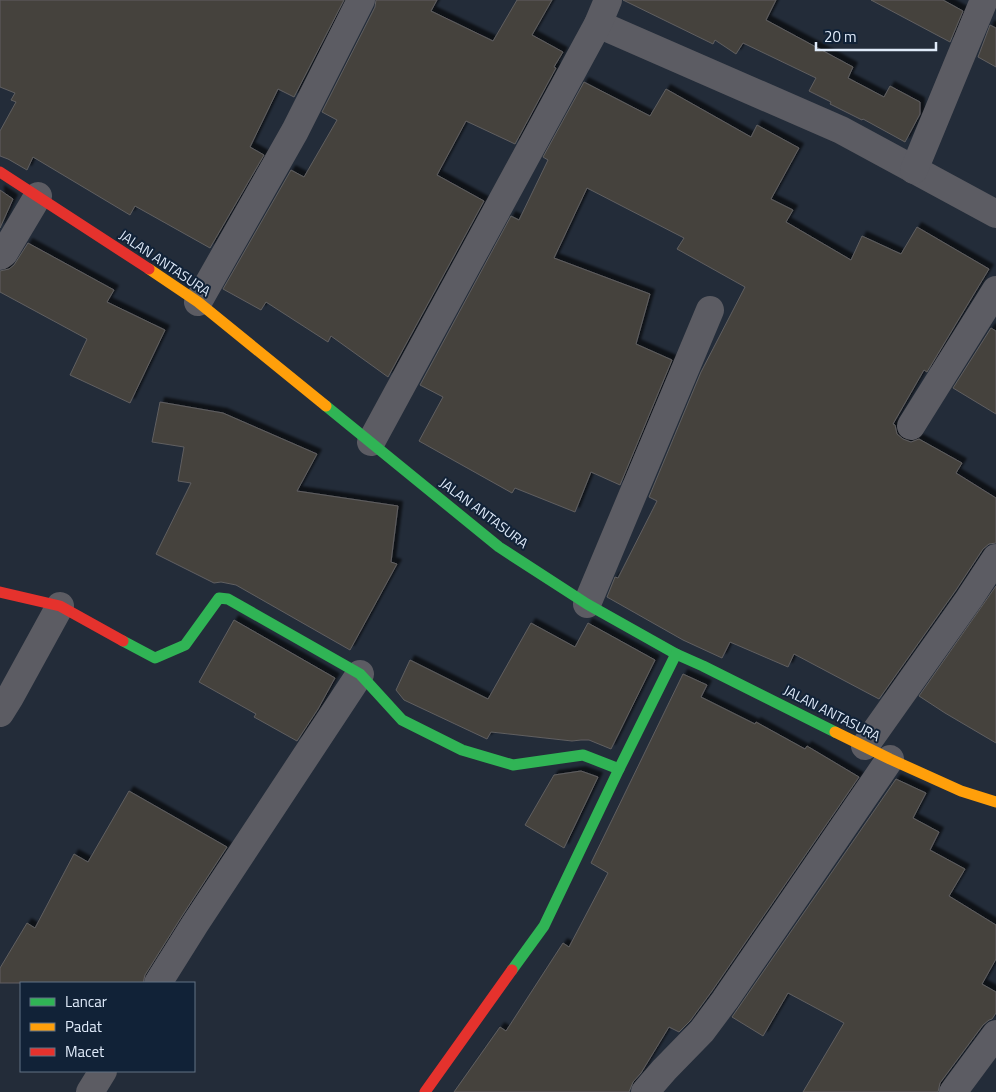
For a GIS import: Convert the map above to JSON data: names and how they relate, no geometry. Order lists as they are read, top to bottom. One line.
{"streets":{"street":["JALAN ANTASURA"]},"legend":["Lancar","Padat","Macet"],"scale_bar":"20 m"}
